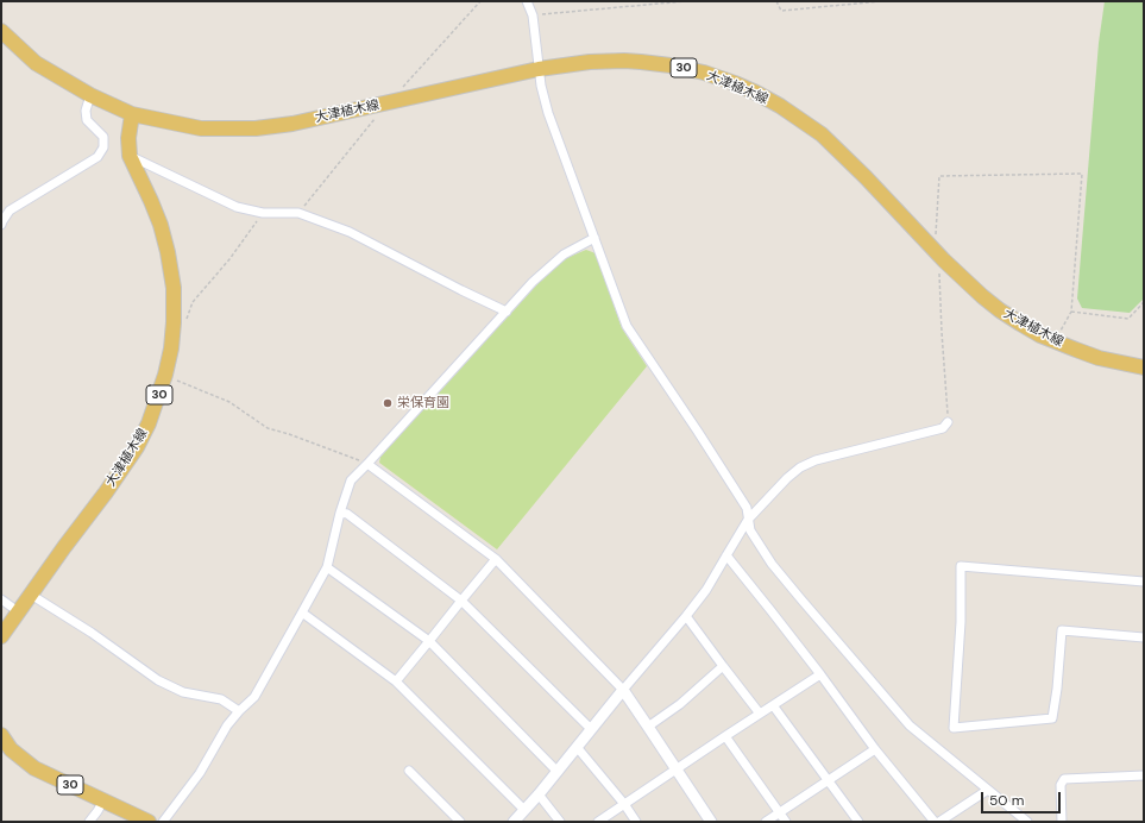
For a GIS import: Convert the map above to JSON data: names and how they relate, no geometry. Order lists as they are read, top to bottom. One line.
{"streets":{"main road":["30","大津植木線"]},"places":["栄保育園"],"scale_bar":"50 m"}
